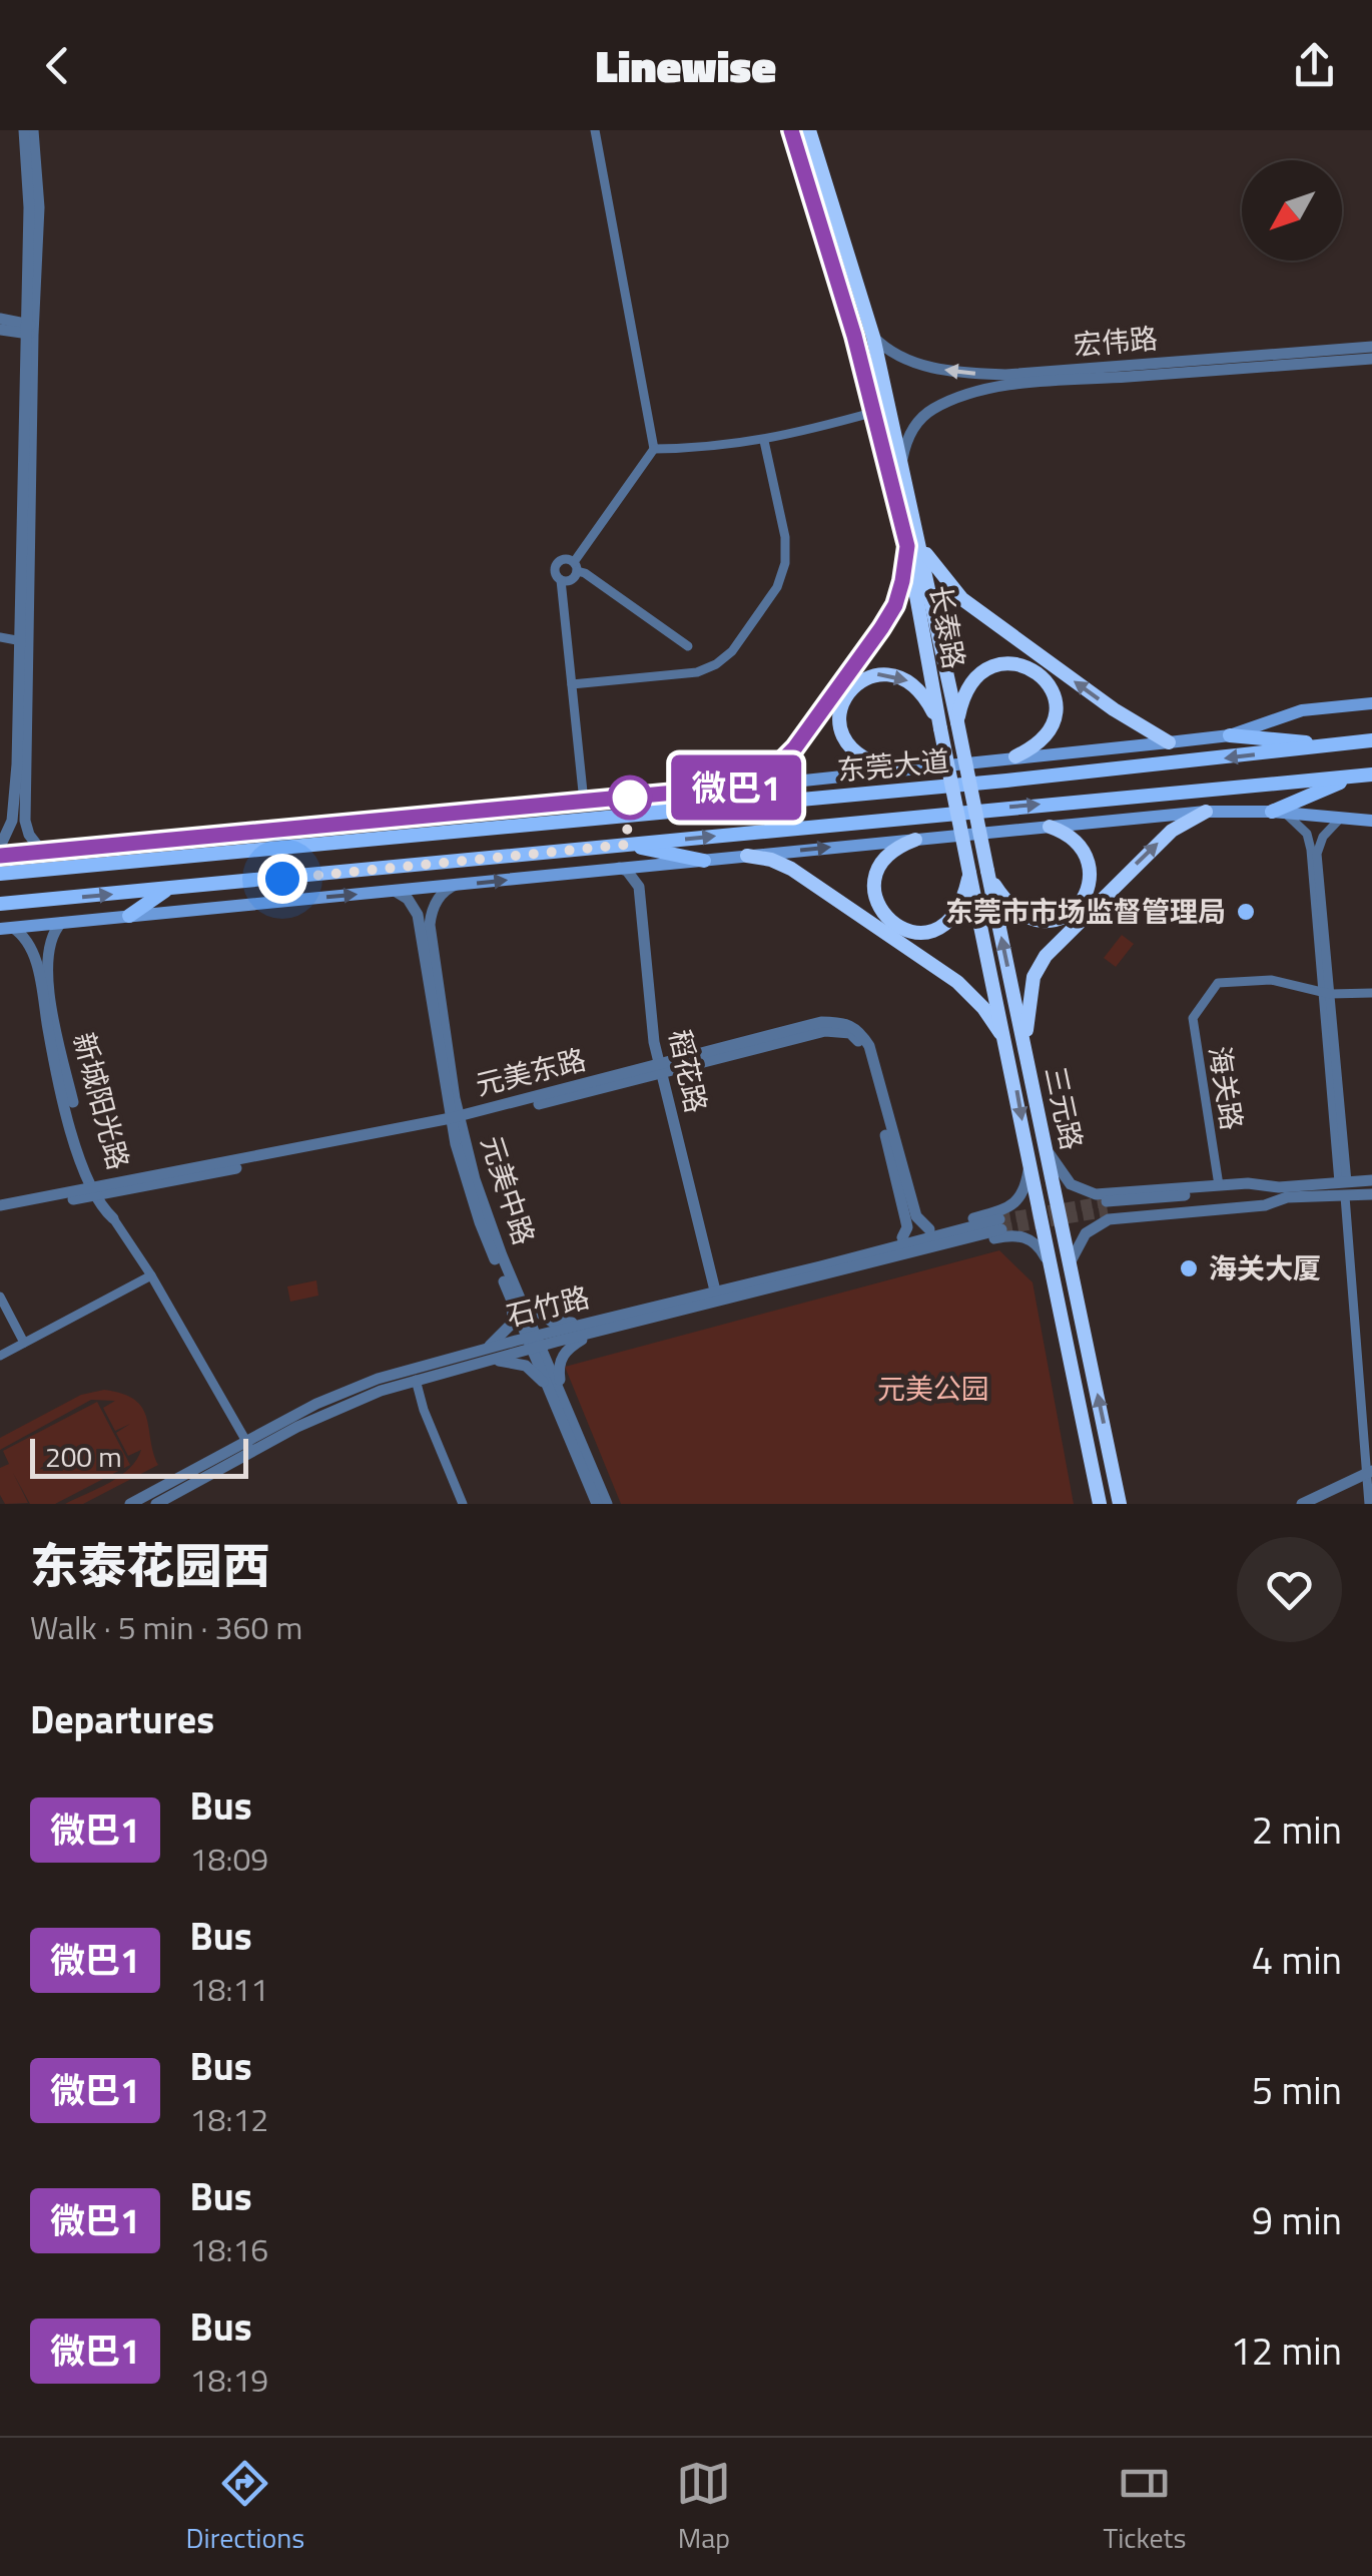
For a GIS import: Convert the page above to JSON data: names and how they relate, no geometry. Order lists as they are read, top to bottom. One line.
{"streets":{"highway":["长泰路","三元路"],"main road":["东莞大道"],"street":["宏伟路","稻花路","元美东路","海关路","新城阳光路","元美中路","石竹路"]},"crossings":[["宏伟路","长泰路"],["长泰路","三元路"],["稻花路","元美东路"],["稻花路","石竹路"],["元美东路","新城阳光路"],["元美东路","元美中路"],["元美中路","石竹路"]],"parks":["元美公园"],"places":["东莞市市场监督管理局","海关大厦"],"lines":["bus line 微巴1"],"scale_bar":"200 m","north":"bottom left","page":{"header":"Linewise","on_map":"微巴1","scale":"200 m","heading":[["东泰花园西","Walk · 5 min · 360 m"],"Departures"],"list":[{"mark":"微巴1","name":"Bus","note":"18:09","value":"2 min"},{"mark":"微巴1","name":"Bus","note":"18:11","value":"4 min"},{"mark":"微巴1","name":"Bus","note":"18:12","value":"5 min"},{"mark":"微巴1","name":"Bus","note":"18:16","value":"9 min"},{"mark":"微巴1","name":"Bus","note":"18:19","value":"12 min"}],"tabs":["Directions","Map","Tickets"]}}
